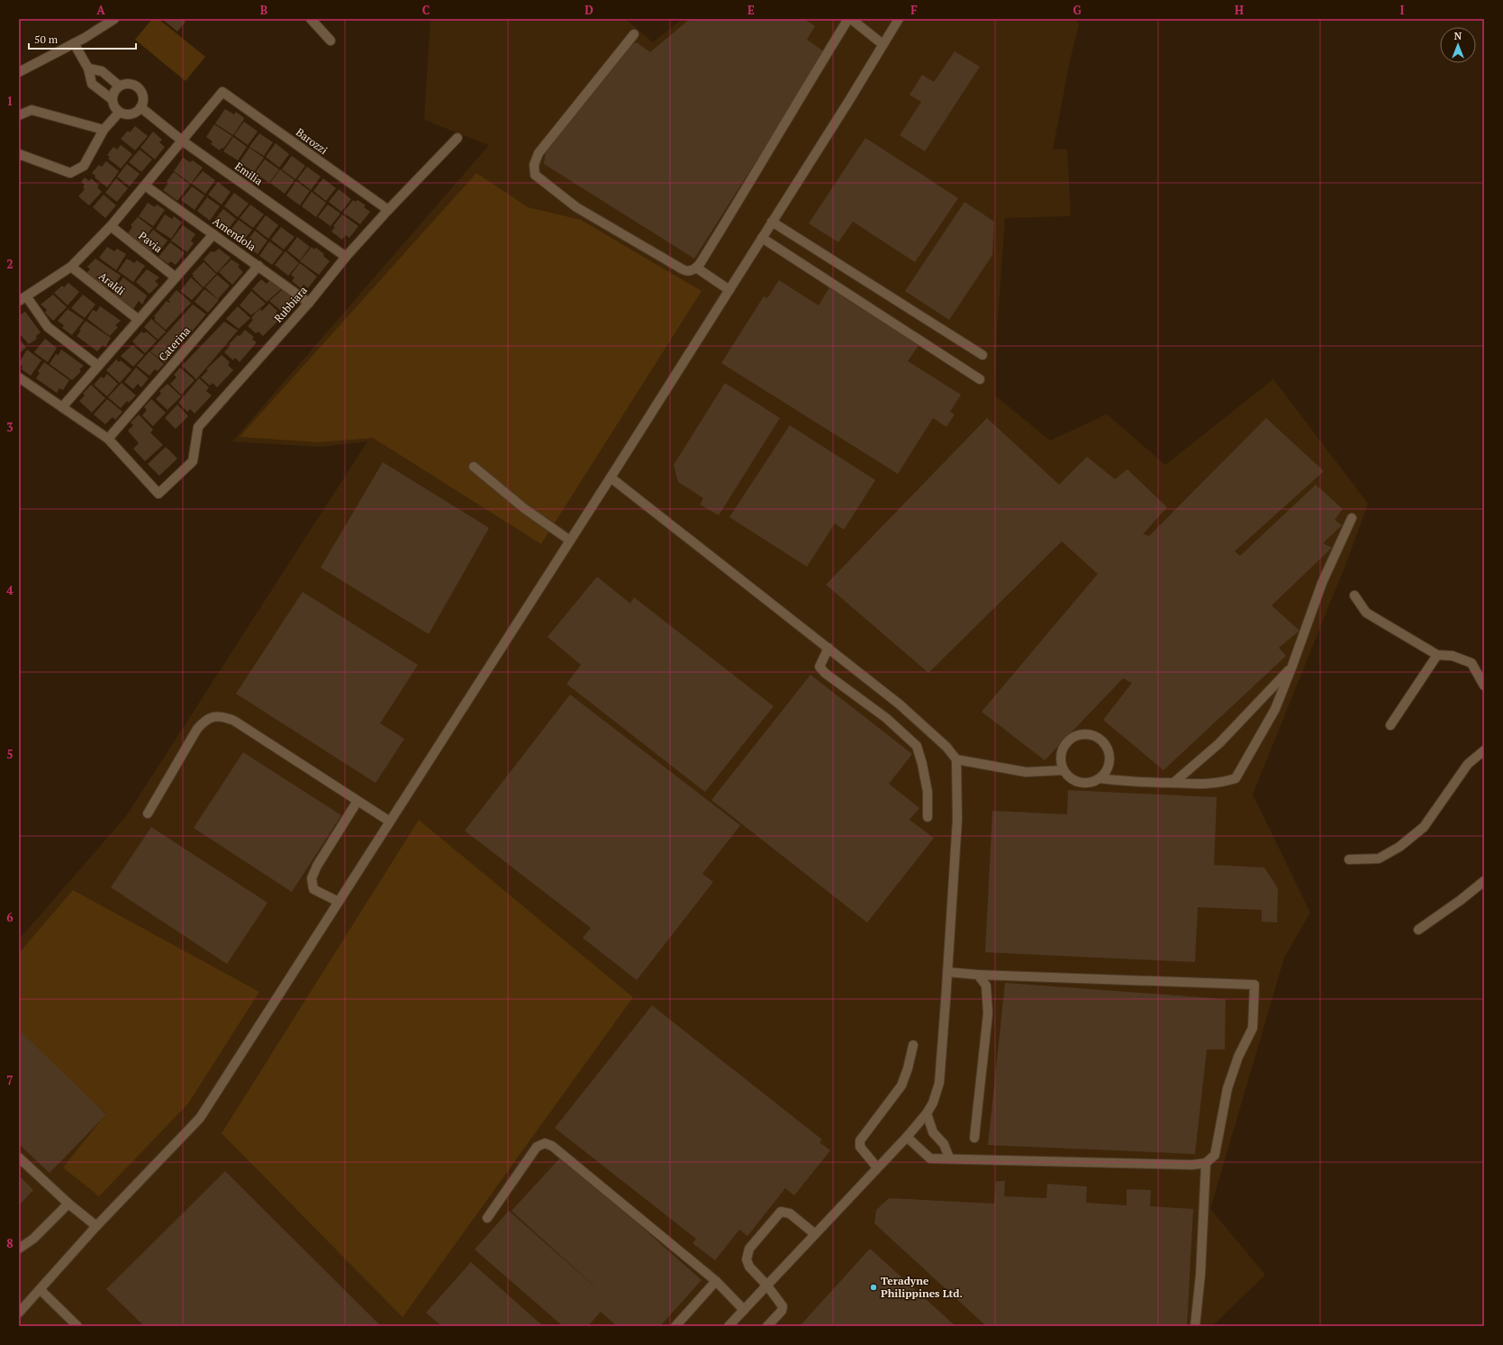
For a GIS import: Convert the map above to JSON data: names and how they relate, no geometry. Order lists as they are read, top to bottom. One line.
{"streets":{"street":["Barozzi","Emilia","Amendola","Pavia","Araldi","Rubbiara","Caterina"]},"crossings":[["Barozzi","Emilia"],["Barozzi","Rubbiara"],["Emilia","Rubbiara"],["Amendola","Rubbiara"],["Amendola","Caterina"],["Rubbiara","Caterina"]],"places":["Teradyne Philippines Ltd."],"scale_bar":"50 m","north":"top","grid":{"columns":["A","B","C","D","E","F","G","H","I"],"rows":["1","2","3","4","5","6","7","8"]}}
